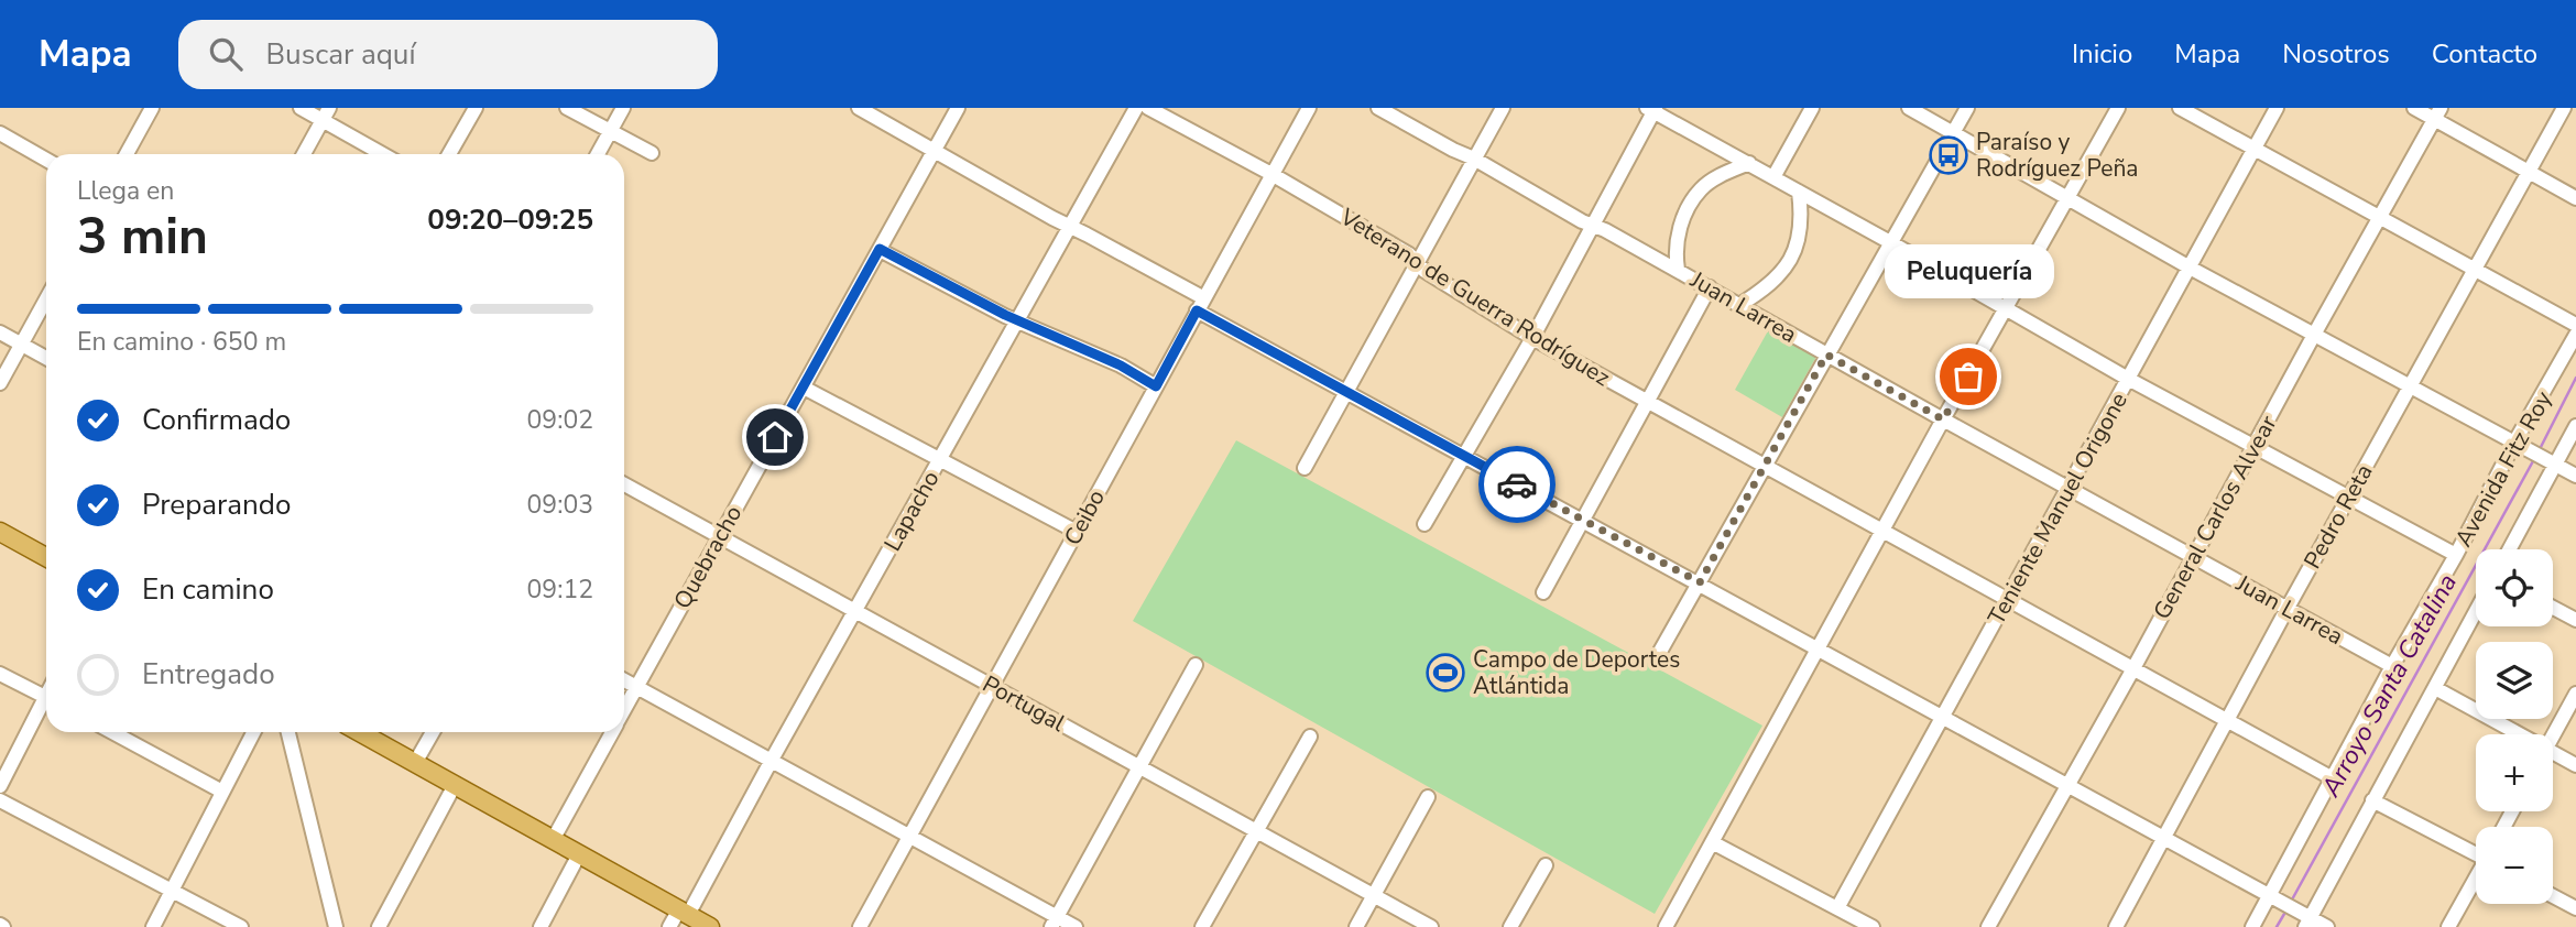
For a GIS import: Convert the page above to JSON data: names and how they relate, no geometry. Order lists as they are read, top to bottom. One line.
{"streets":{"street":["Veterano de Guerra Rodríguez","Juan Larrea","Avenida Fitz Roy","Teniente Manuel Origone","Lapacho","Pedro Reta","Ceibo","General Carlos Alvear","Quebracho","Portugal"]},"crossings":[["Veterano de Guerra Rodríguez","Avenida Fitz Roy"],["Veterano de Guerra Rodríguez","Teniente Manuel Origone"],["Veterano de Guerra Rodríguez","Pedro Reta"],["Veterano de Guerra Rodríguez","Ceibo"],["Veterano de Guerra Rodríguez","General Carlos Alvear"],["Juan Larrea","Avenida Fitz Roy"],["Juan Larrea","Teniente Manuel Origone"],["Juan Larrea","Pedro Reta"],["Juan Larrea","General Carlos Alvear"],["Lapacho","Portugal"],["Ceibo","Portugal"],["Quebracho","Portugal"]],"water":["Arroyo Santa Catalina"],"places":{"bus stop":["Paraíso y Rodríguez Peña"],"other":["Peluquería"],"sports":["Campo de Deportes Atlántida"]},"page":{"header":"Mapa","search":"Buscar aquí","nav":["Inicio","Mapa","Nosotros","Contacto"],"heading":["3 min","Llega en","09:20–09:25"],"bubble":"Peluquería","bar":"En camino · 650 m","list":[["Confirmado","09:02"],["Preparando","09:03"],["En camino","09:12"],"Entregado"],"map_buttons":["+","−"]}}
